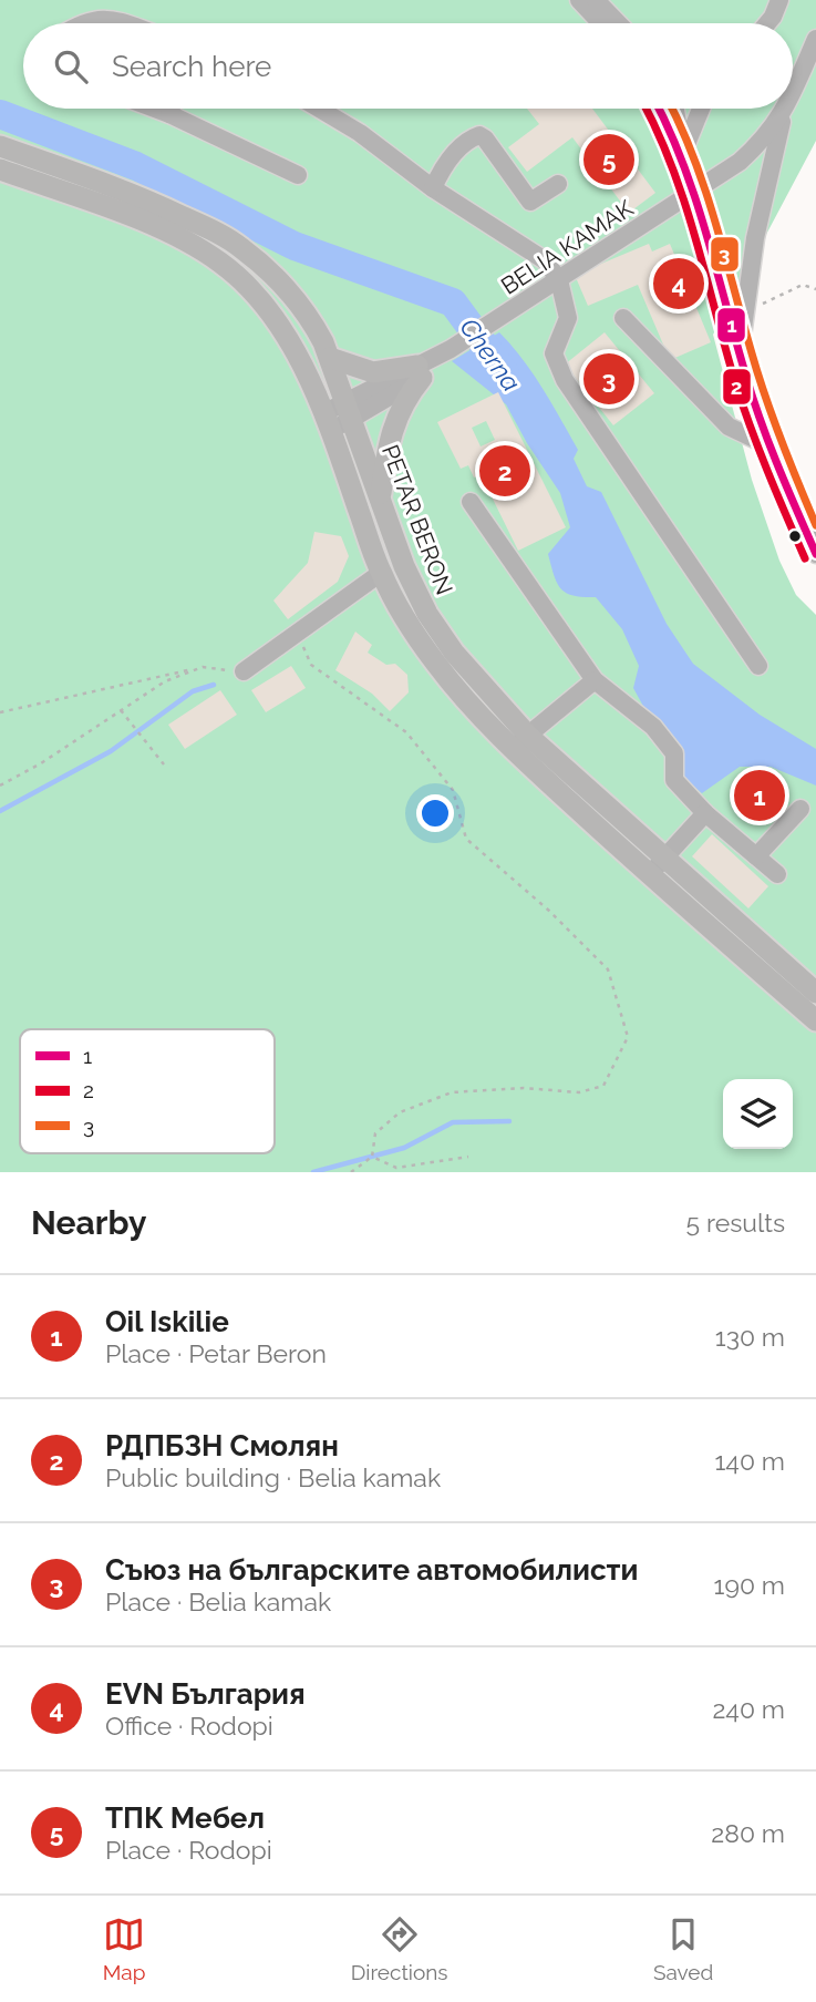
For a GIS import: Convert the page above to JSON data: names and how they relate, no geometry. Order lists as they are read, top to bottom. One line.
{"streets":{"main road":["PETAR BERON"],"street":["BELIA KAMAK"]},"crossings":[["BELIA KAMAK","PETAR BERON"]],"water":["Cherna"],"lines":["transit line 1","transit line 2","transit line 3"],"legend":["1","2","3"],"page":{"search":"Search here","pins":["5","4","3","2","1"],"heading":["Nearby","5 results"],"list":[{"mark":"1","name":"Oil Iskilie","note":"Place · Petar Beron","value":"130 m"},{"mark":"2","name":"РДПБЗН Смолян","note":"Public building · Belia kamak","value":"140 m"},{"mark":"3","name":"Съюз на българските автомобилисти","note":"Place · Belia kamak","value":"190 m"},{"mark":"4","name":"EVN България","note":"Office · Rodopi","value":"240 m"},{"mark":"5","name":"ТПК Мебел","note":"Place · Rodopi","value":"280 m"}],"nav":["Map","Directions","Saved"]}}
